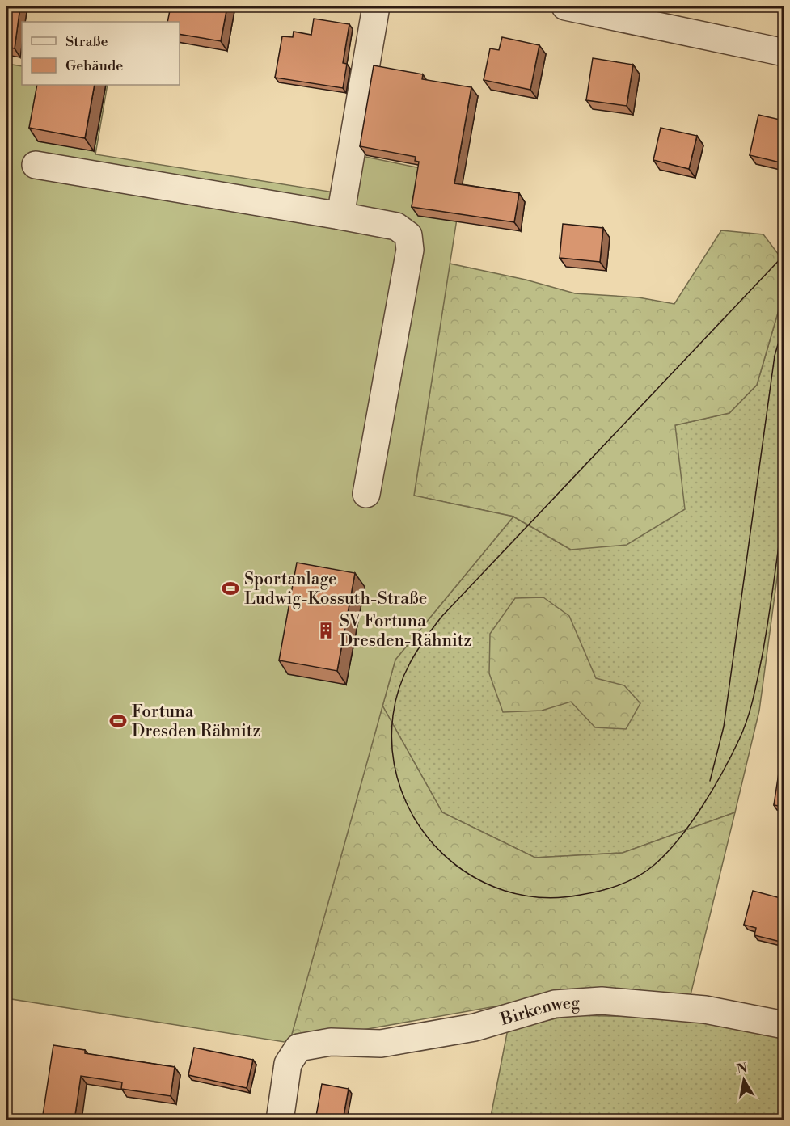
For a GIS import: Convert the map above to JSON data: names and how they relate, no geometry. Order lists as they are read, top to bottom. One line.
{"streets":{"street":["Birkenweg"]},"places":{"sports":["Sportanlage Ludwig-Kossuth-Straße","Fortuna Dresden Rähnitz"],"building":["SV Fortuna Dresden-Rähnitz"]},"legend":["Straße","Gebäude"],"north":"top"}
